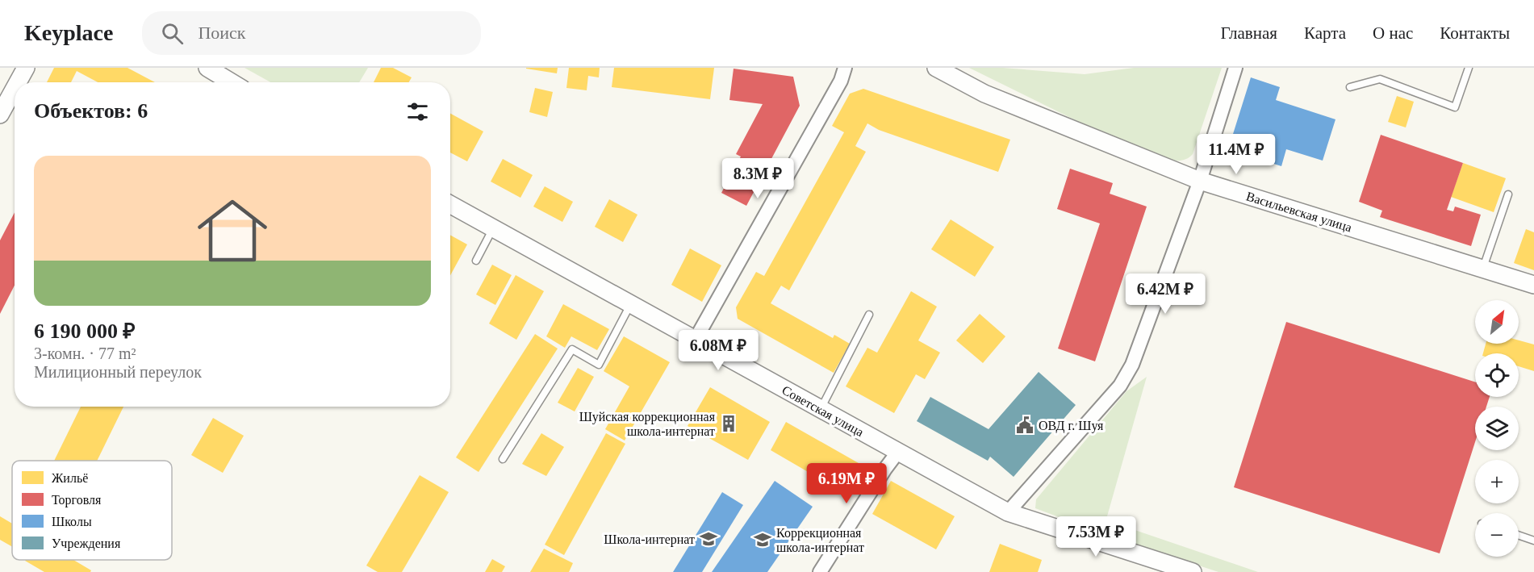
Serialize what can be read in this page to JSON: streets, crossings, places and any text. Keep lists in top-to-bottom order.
{
  "streets": {
    "street": ["Васильевская улица", "Советская улица"]
  },
  "places": {
    "building": ["Шуйская коррекционная школа-интернат"],
    "public building": ["ОВД г. Шуя"],
    "school or university": ["Школа-интернат", "Коррекционная школа-интернат"]
  },
  "legend": [
    "Жильё",
    "Торговля",
    "Школы",
    "Учреждения"
  ],
  "north": "top right",
  "page": {
    "header": "Keyplace",
    "search": "Поиск",
    "nav": [
      "Главная",
      "Карта",
      "О нас",
      "Контакты"
    ],
    "heading": "Объектов: 6",
    "price": [
      "11.4M ₽",
      "8.3M ₽",
      "6.42M ₽",
      "6.08M ₽",
      "6.19M ₽",
      "7.53M ₽"
    ],
    "list": [
      {
        "name": "6 190 000 ₽",
        "note": "3-комн. · 77 m² · Милиционный переулок"
      }
    ],
    "map_buttons": ["+", "−"]
  }
}
